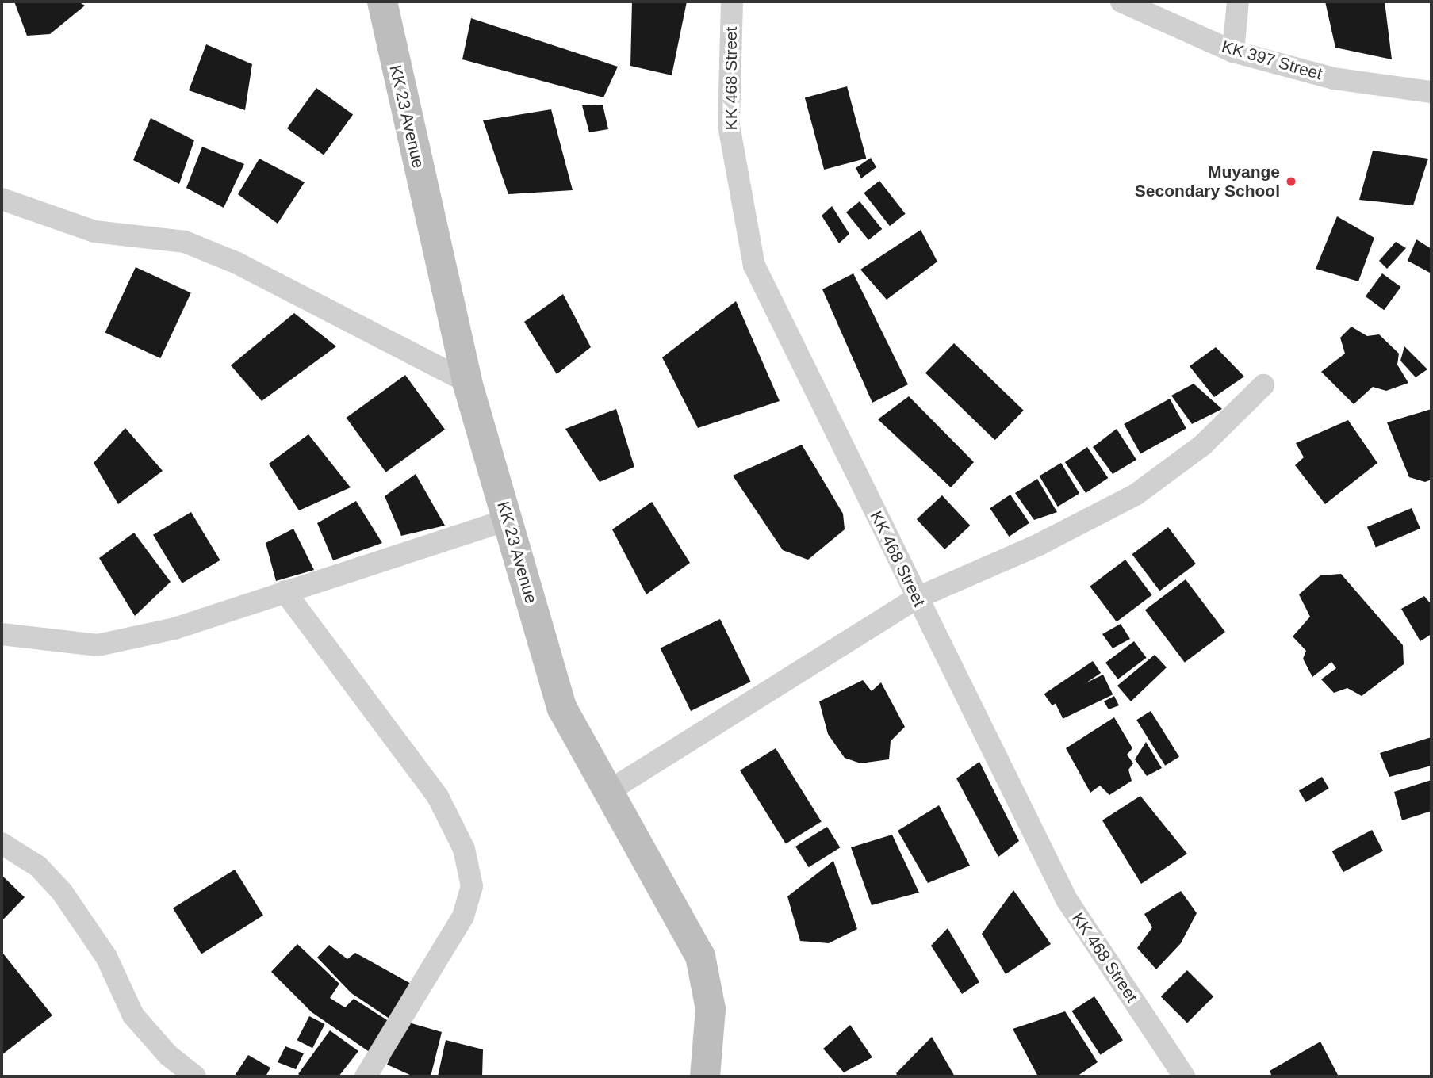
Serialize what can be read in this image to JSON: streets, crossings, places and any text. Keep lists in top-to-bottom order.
{
  "streets": {
    "main road": ["KK 23 Avenue"],
    "street": ["KK 397 Street", "KK 468 Street"]
  },
  "places": ["Muyange Secondary School"]
}
